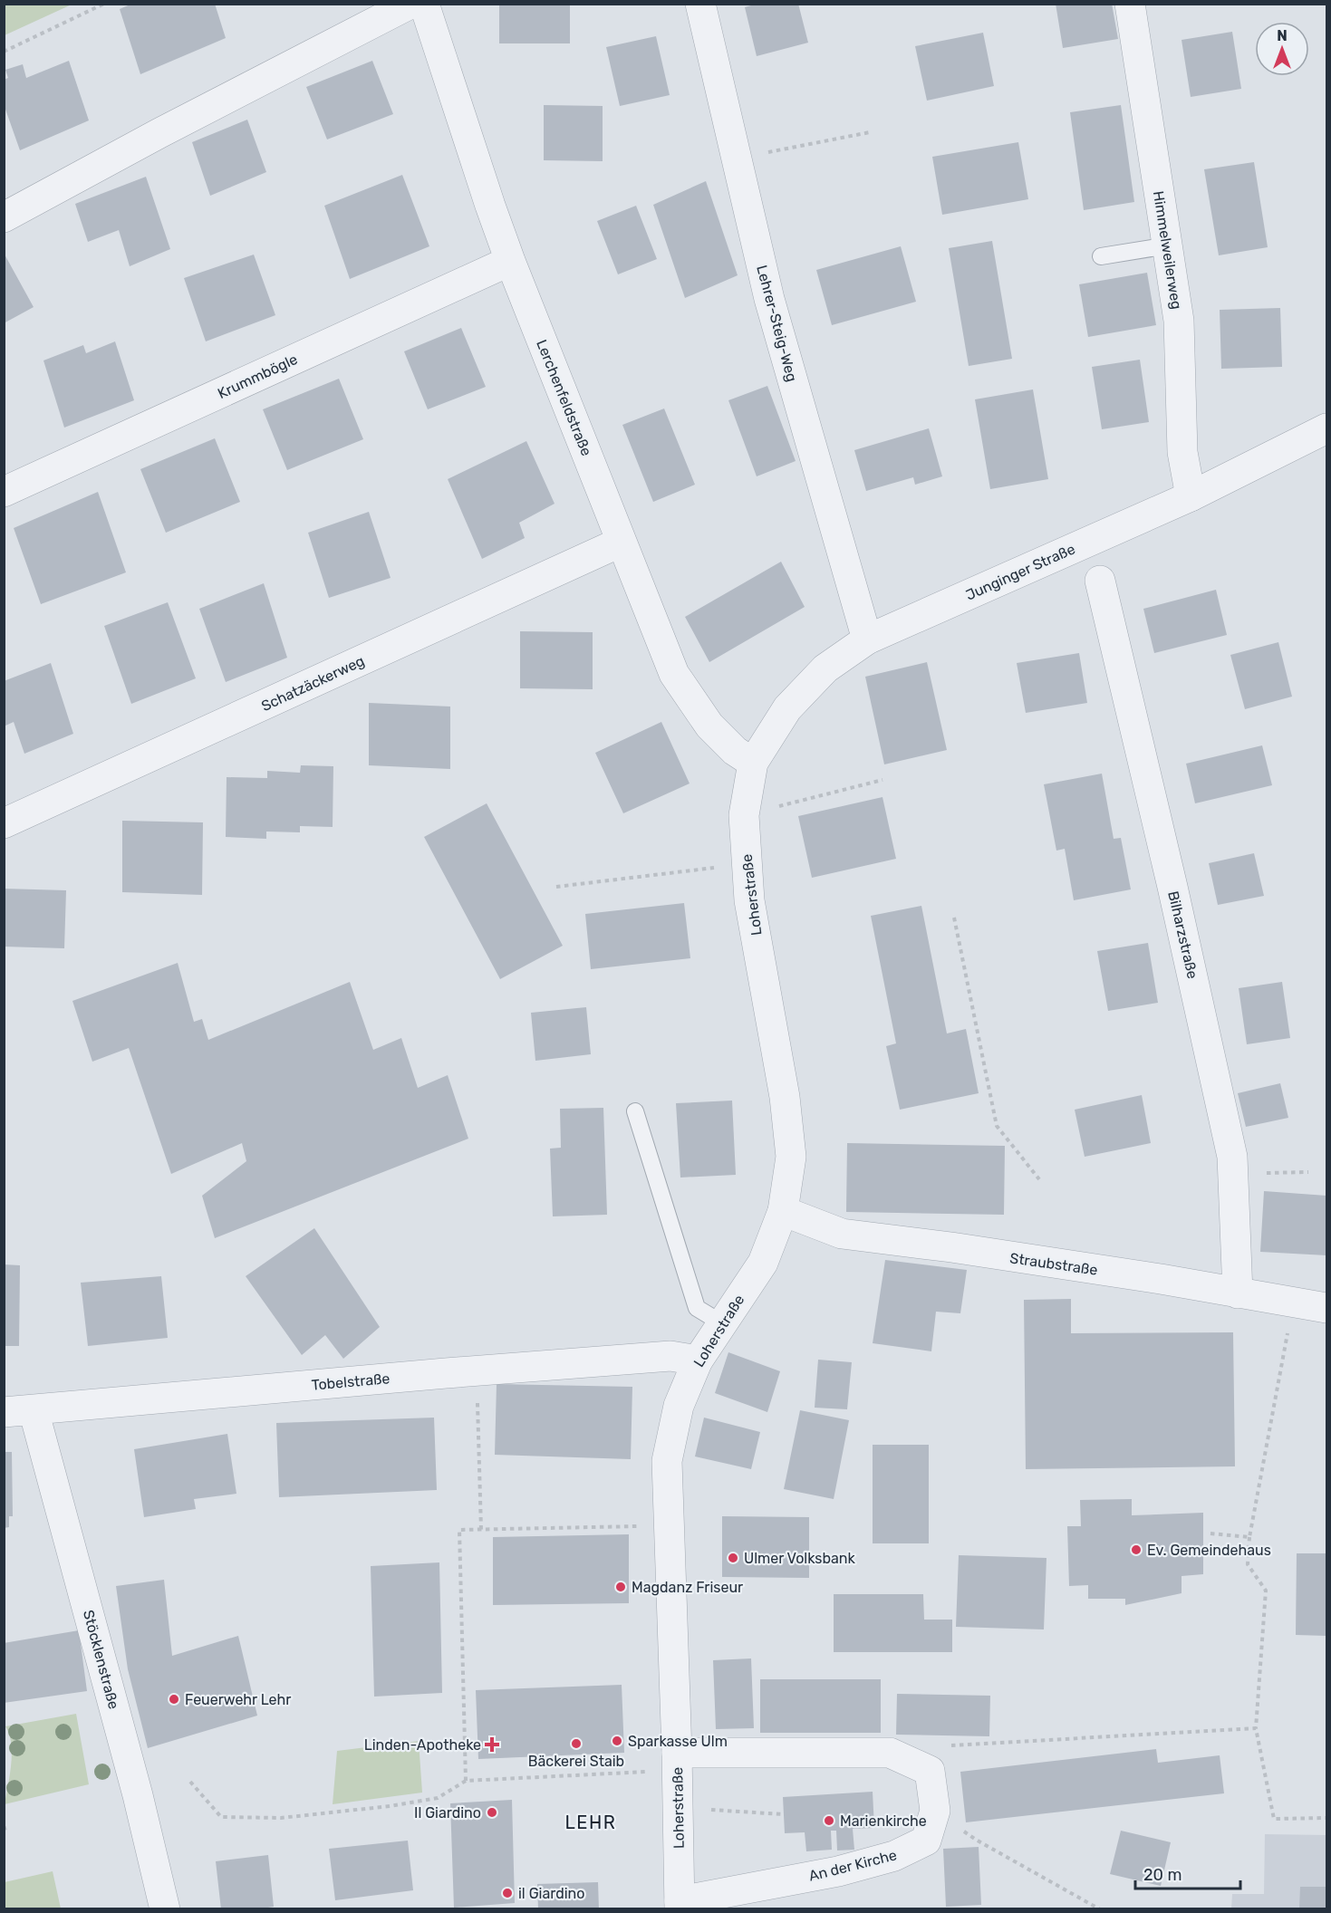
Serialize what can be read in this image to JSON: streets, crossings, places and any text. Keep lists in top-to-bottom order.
{
  "streets": {
    "street": [
      "Himmelweilerweg",
      "Lehrer-Steig-Weg",
      "Krummbögle",
      "Lerchenfeldstraße",
      "Junginger Straße",
      "Schatzäckerweg",
      "Loherstraße",
      "Bilharzstraße",
      "Straubstraße",
      "Tobelstraße",
      "Stöcklenstraße",
      "An der Kirche"
    ]
  },
  "crossings": [
    ["Himmelweilerweg", "Junginger Straße"],
    ["Lehrer-Steig-Weg", "Junginger Straße"],
    ["Krummbögle", "Lerchenfeldstraße"],
    ["Lerchenfeldstraße", "Junginger Straße"],
    ["Lerchenfeldstraße", "Schatzäckerweg"],
    ["Lerchenfeldstraße", "Loherstraße"],
    ["Junginger Straße", "Loherstraße"],
    ["Loherstraße", "Straubstraße"],
    ["Loherstraße", "Tobelstraße"],
    ["Loherstraße", "An der Kirche"],
    ["Bilharzstraße", "Straubstraße"],
    ["Tobelstraße", "Stöcklenstraße"]
  ],
  "districts": ["LEHR"],
  "places": {
    "other": [
      "Ev. Gemeindehaus",
      "Ulmer Volksbank",
      "Magdanz Friseur",
      "Feuerwehr Lehr",
      "Sparkasse Ulm",
      "Bäckerei Staib",
      "Il Giardino",
      "Marienkirche",
      "il Giardino"
    ],
    "health": ["Linden-Apotheke"]
  },
  "scale_bar": "20 m",
  "north": "top"
}
